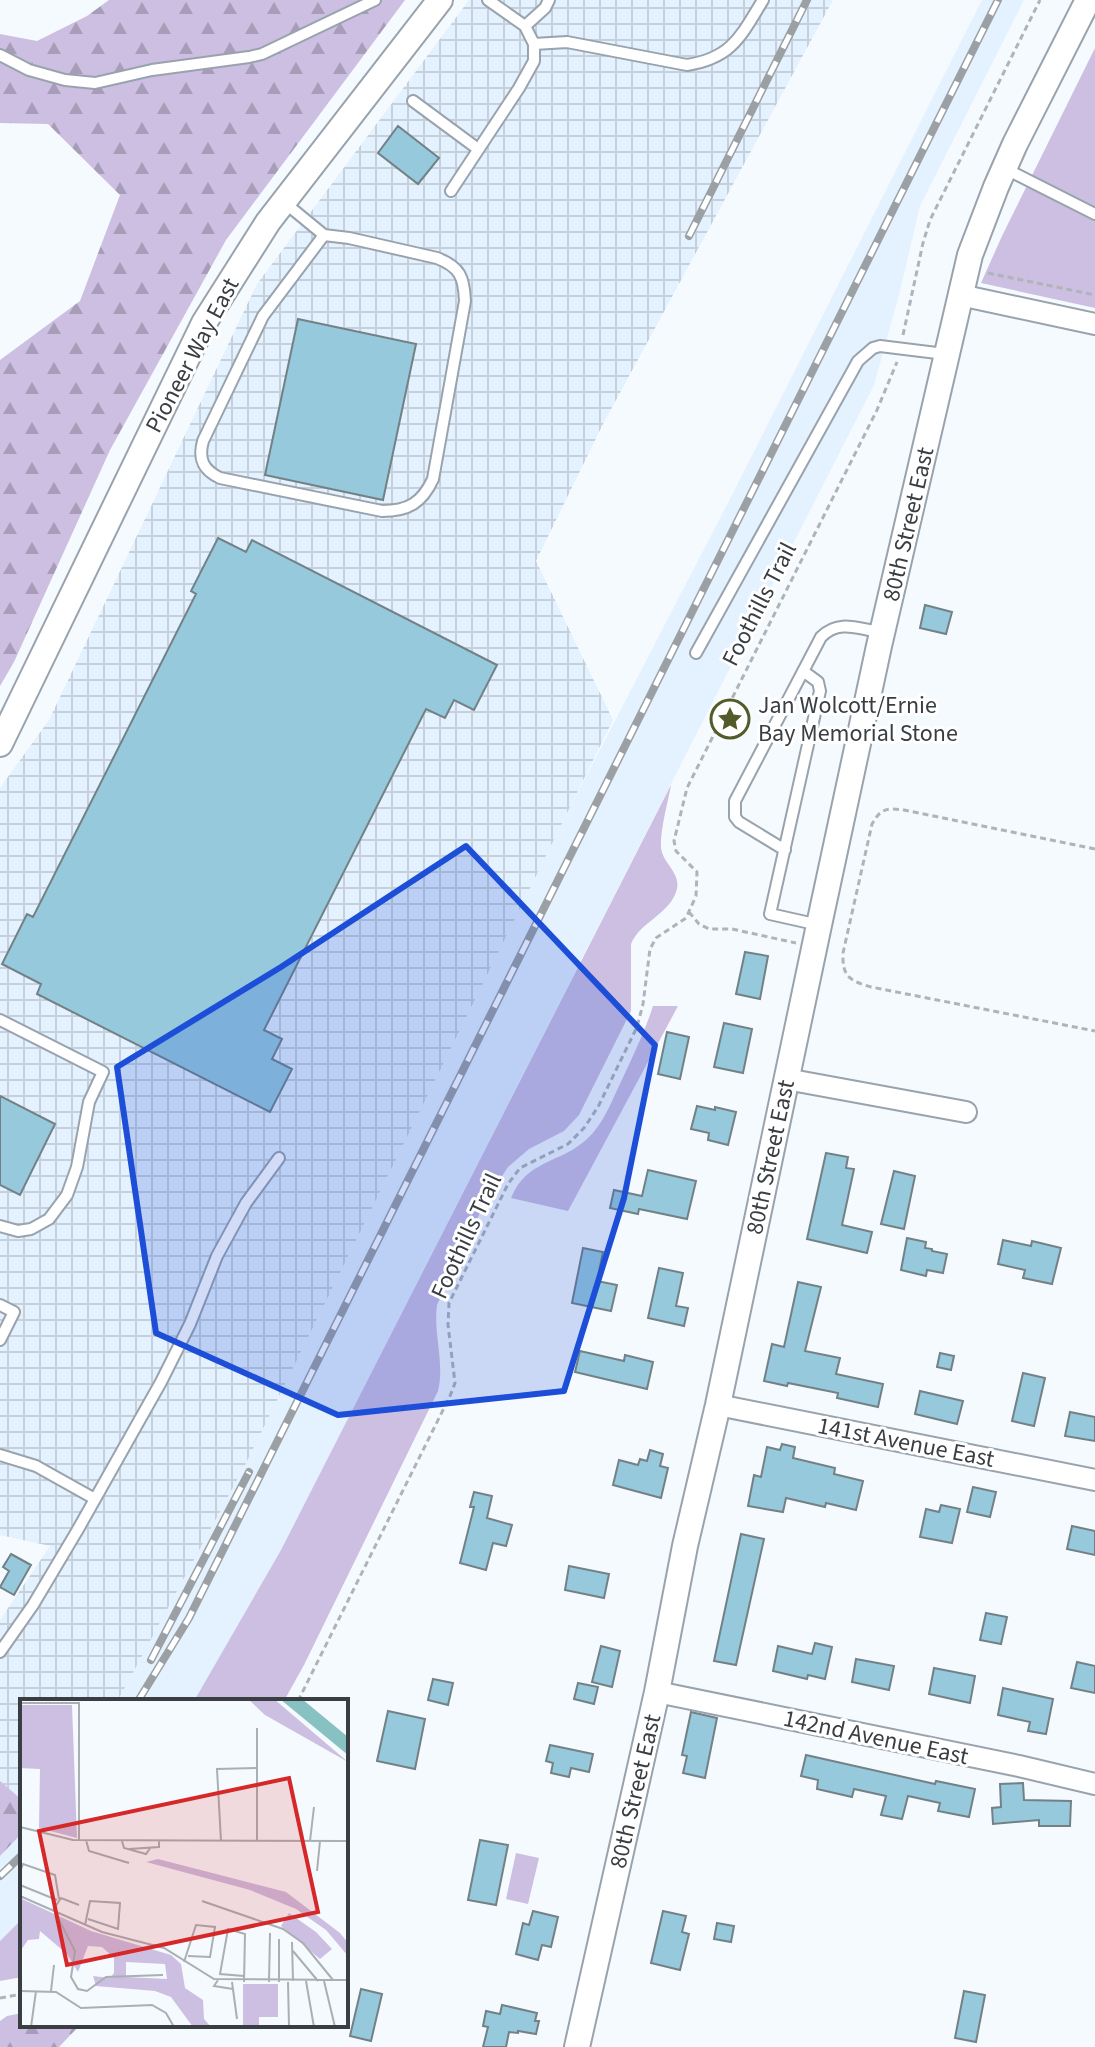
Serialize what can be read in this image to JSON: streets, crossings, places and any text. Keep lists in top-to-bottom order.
{
  "streets": {
    "street": [
      "Pioneer Way East",
      "80th Street East",
      "141st Avenue East",
      "142nd Avenue East"
    ],
    "path": ["Foothills Trail"]
  },
  "crossings": [
    ["80th Street East", "141st Avenue East"],
    ["80th Street East", "142nd Avenue East"]
  ],
  "places": {
    "place": ["Jan Wolcott/Ernie Bay Memorial Stone"]
  }
}
